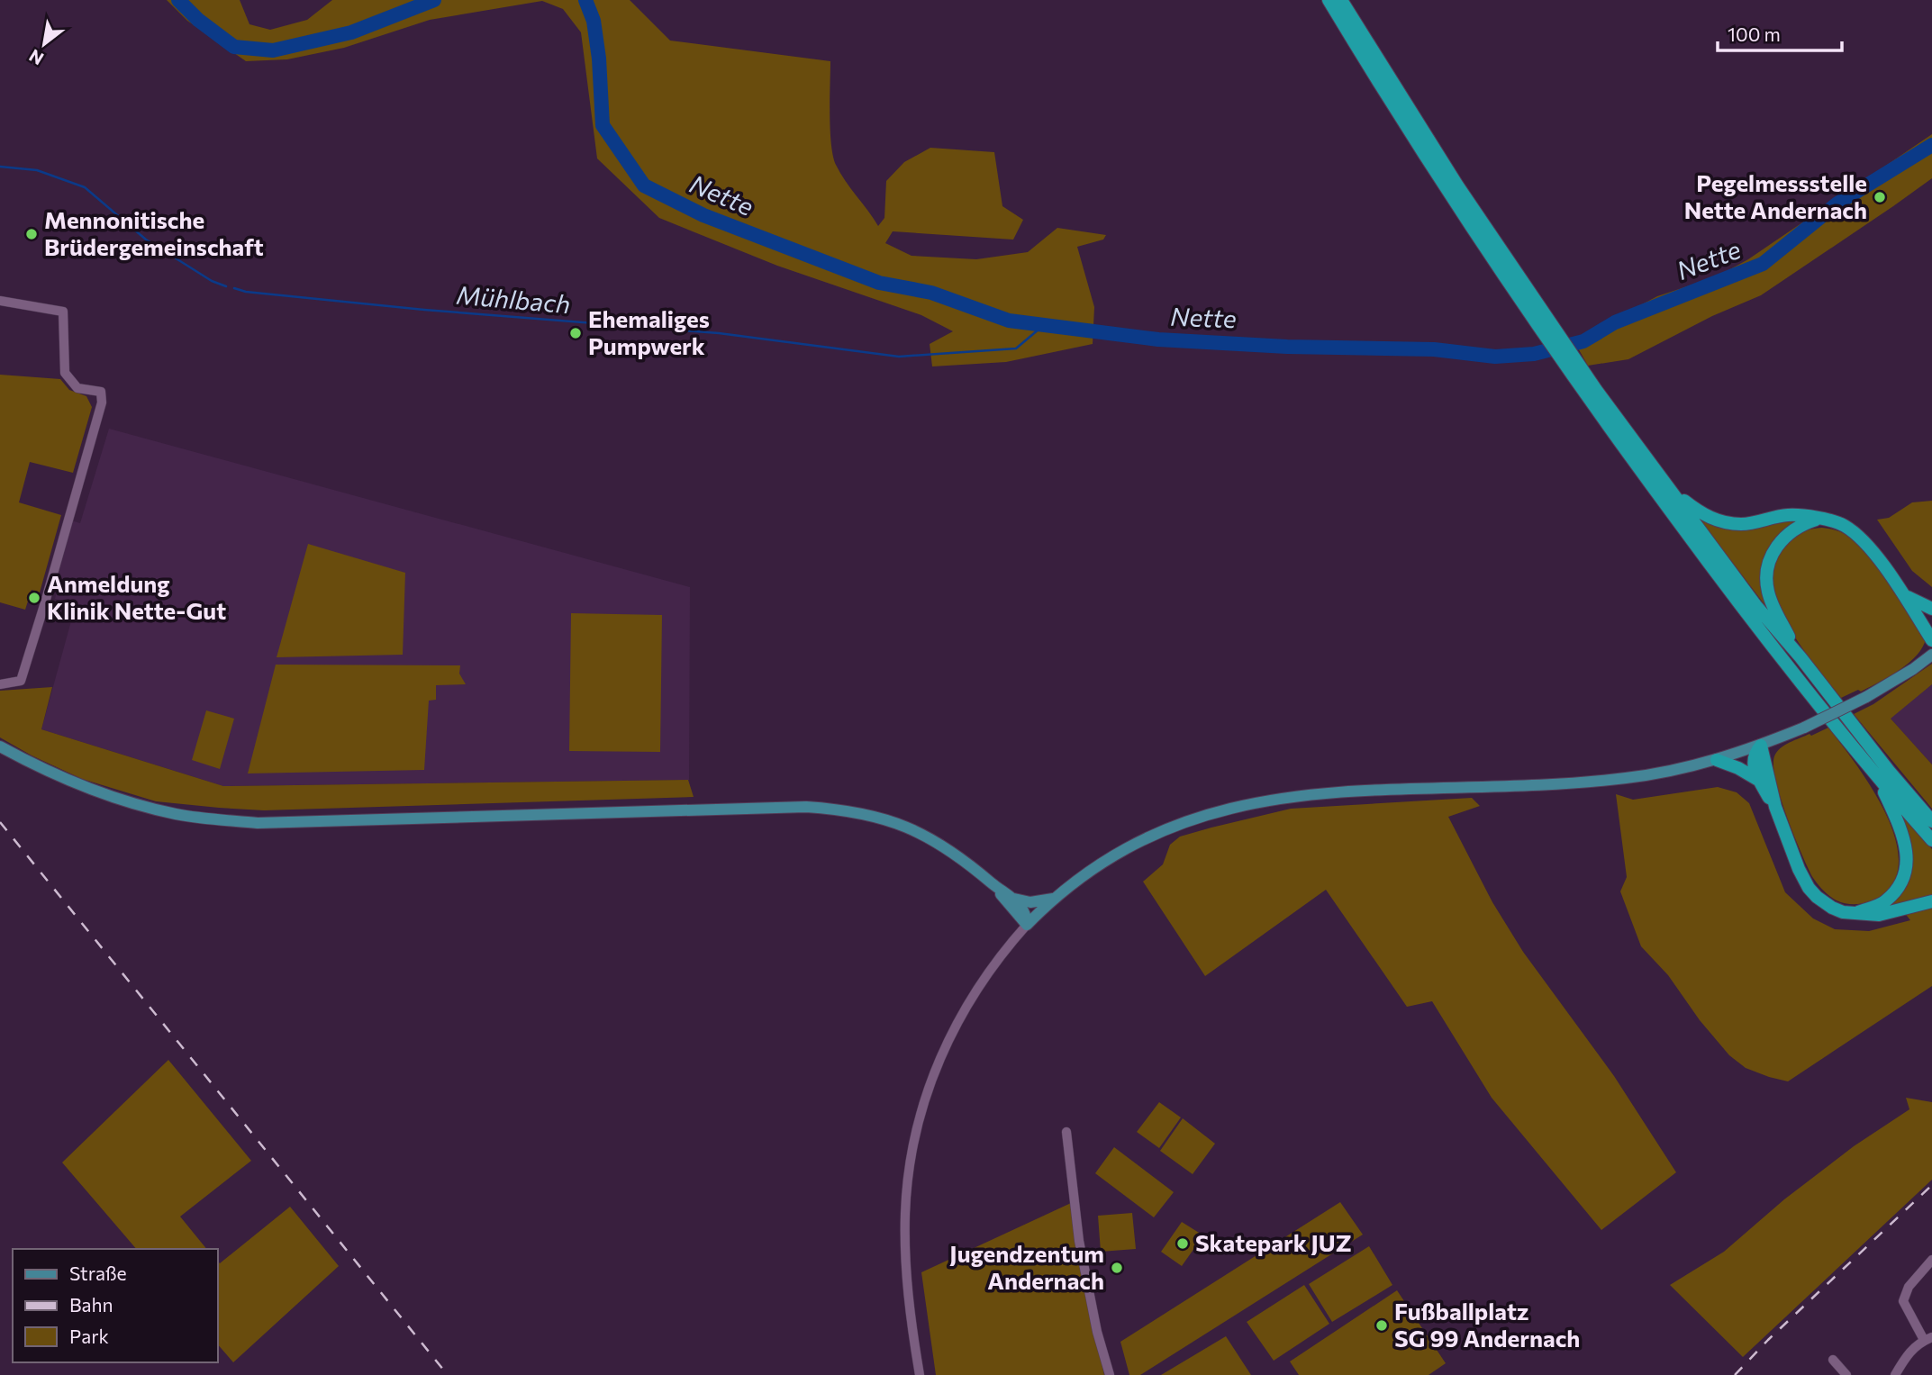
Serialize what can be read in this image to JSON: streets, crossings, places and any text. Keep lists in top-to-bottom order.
{
  "water": ["Nette", "Mühlbach"],
  "places": [
    "Pegelmessstelle Nette Andernach",
    "Mennonitische Brüdergemeinschaft",
    "Ehemaliges Pumpwerk",
    "Anmeldung Klinik Nette-Gut",
    "Skatepark JUZ",
    "Jugendzentum Andernach",
    "Fußballplatz SG 99 Andernach"
  ],
  "legend": ["Straße", "Bahn", "Park"],
  "scale_bar": "100 m",
  "north": "bottom left"
}
